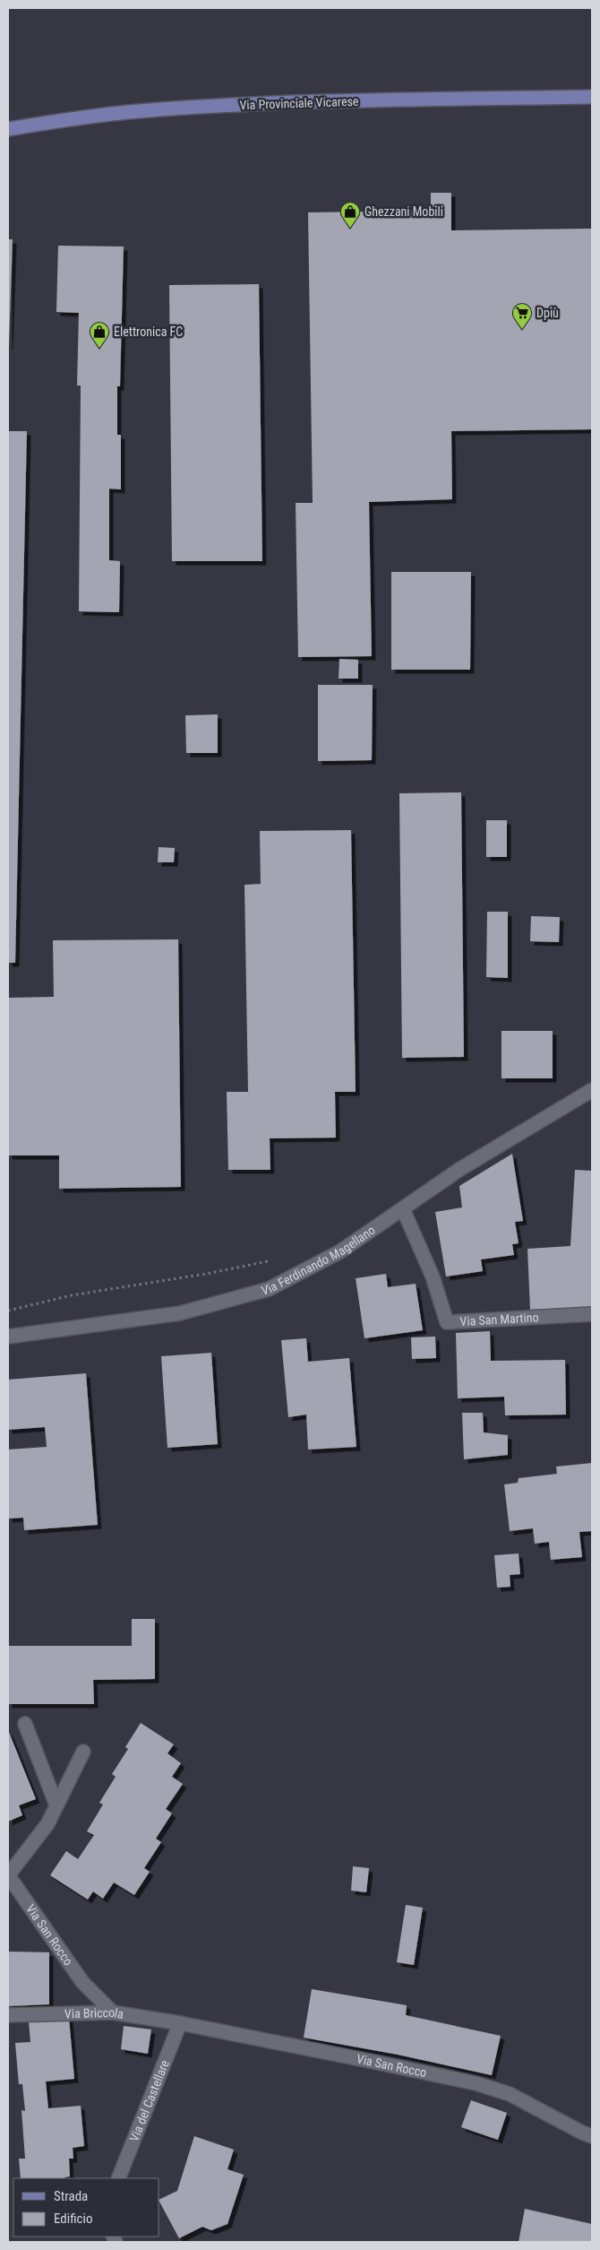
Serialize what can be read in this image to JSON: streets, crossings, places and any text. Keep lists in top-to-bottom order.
{
  "streets": {
    "main road": ["Via Provinciale Vicarese"],
    "street": [
      "Via Ferdinando Magellano",
      "Via San Martino",
      "Via San Rocco",
      "Via Briccola",
      "Via del Castellare"
    ]
  },
  "crossings": [
    ["Via Ferdinando Magellano", "Via San Martino"],
    ["Via San Rocco", "Via Briccola"],
    ["Via San Rocco", "Via del Castellare"],
    ["Via Briccola", "Via del Castellare"]
  ],
  "places": {
    "shop": ["Ghezzani Mobili", "Elettronica FC"],
    "supermarket": ["Dpiù"]
  },
  "legend": ["Strada", "Edificio"]
}
